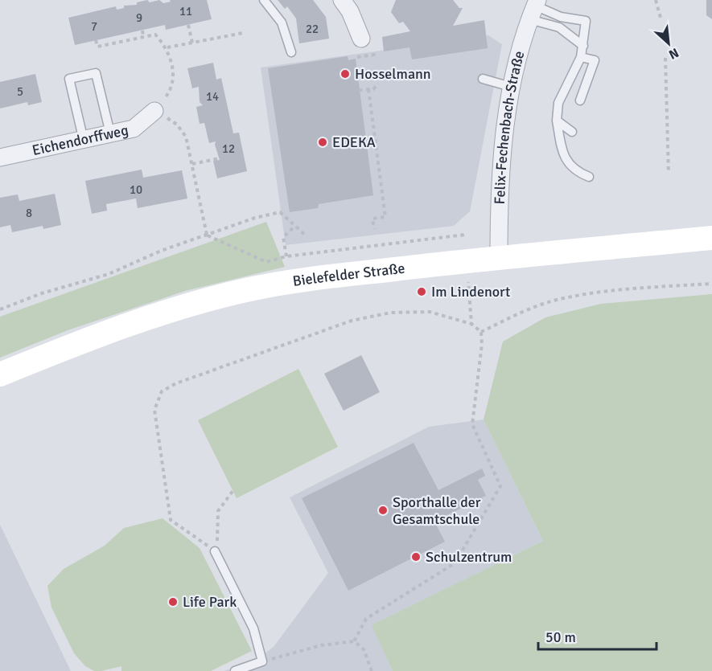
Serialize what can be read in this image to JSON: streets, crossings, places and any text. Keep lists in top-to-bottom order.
{
  "streets": {
    "main road": ["Bielefelder Straße"],
    "street": ["Felix-Fechenbach-Straße", "Eichendorffweg"]
  },
  "crossings": [
    ["Felix-Fechenbach-Straße", "Bielefelder Straße"]
  ],
  "places": [
    "Hosselmann",
    "EDEKA",
    "Im Lindenort",
    "Sporthalle der Gesamtschule",
    "Schulzentrum",
    "Life Park"
  ],
  "house_numbers": [
    "11",
    "9",
    "7",
    "22",
    "5",
    "14",
    "12",
    "10",
    "8"
  ],
  "scale_bar": "50 m",
  "north": "bottom right"
}
